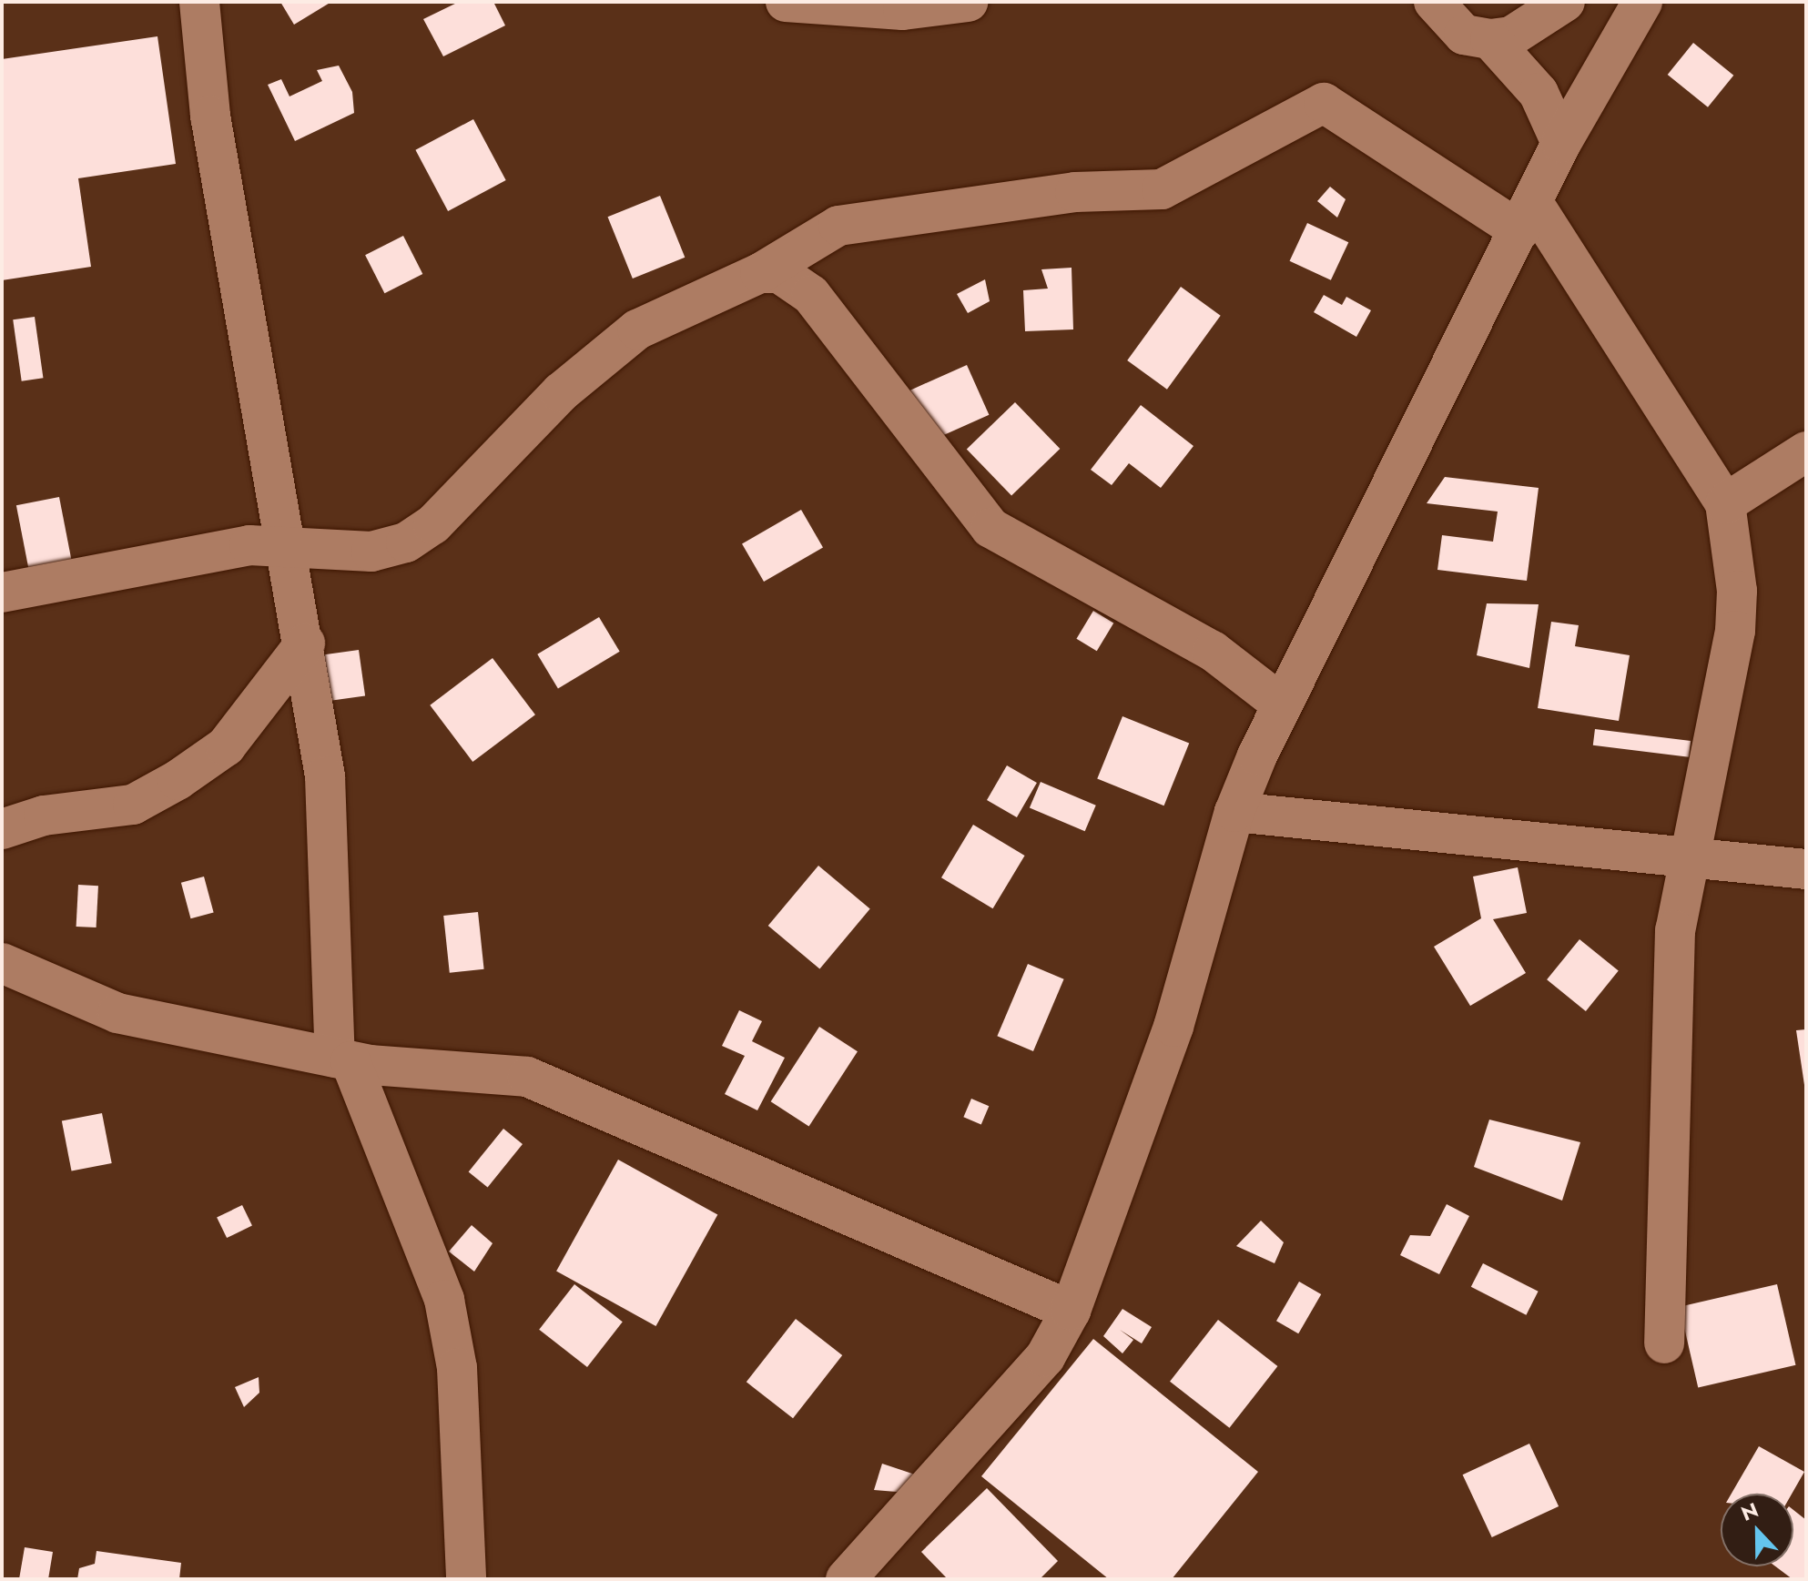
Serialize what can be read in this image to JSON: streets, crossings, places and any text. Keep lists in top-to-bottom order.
{
  "north": "top"
}
